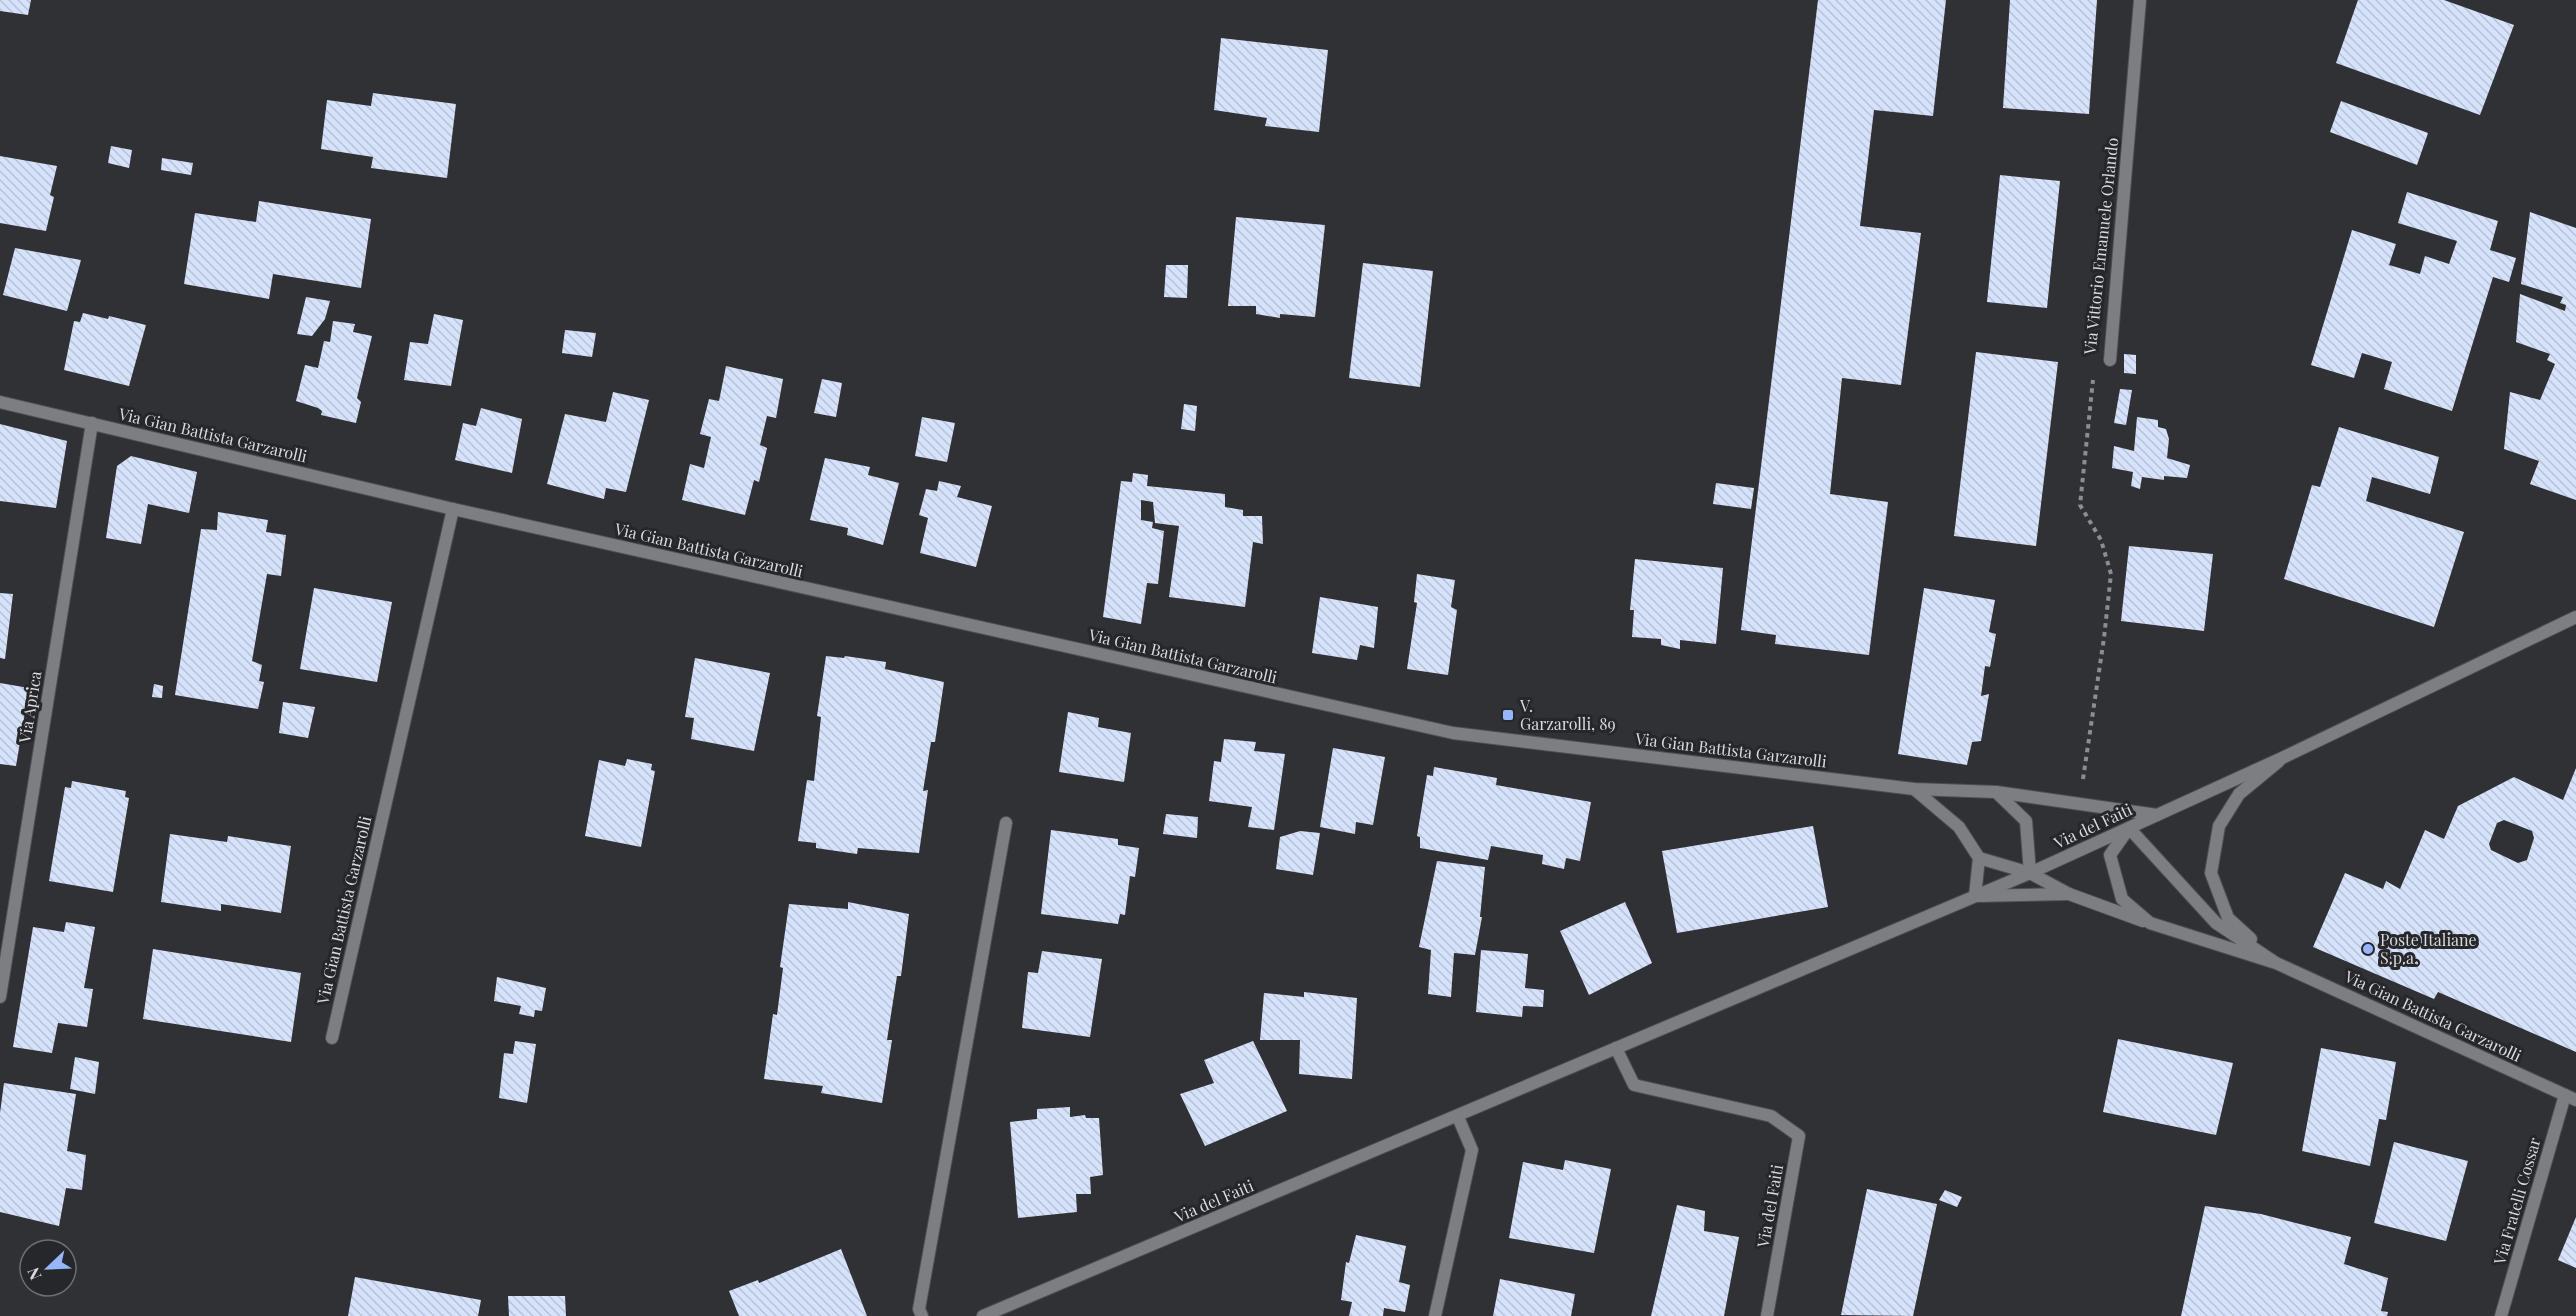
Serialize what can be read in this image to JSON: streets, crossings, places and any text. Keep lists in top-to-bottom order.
{
  "streets": {
    "street": [
      "Via Vittorio Emanuele Orlando",
      "Via Gian Battista Garzarolli",
      "Via Aprica",
      "Via del Faiti",
      "Via Fratelli Cossar"
    ]
  },
  "crossings": [
    ["Via Vittorio Emanuele Orlando", "Via Gian Battista Garzarolli"],
    ["Via Gian Battista Garzarolli", "Via Aprica"],
    ["Via Gian Battista Garzarolli", "Via del Faiti"],
    ["Via Gian Battista Garzarolli", "Via Fratelli Cossar"]
  ],
  "places": {
    "transit": ["V. Garzarolli, 89"],
    "other": ["Poste Italiane S.p.a."]
  },
  "north": "bottom left"
}
